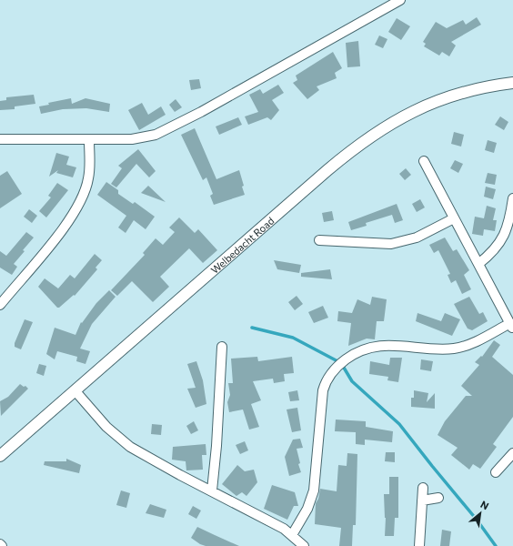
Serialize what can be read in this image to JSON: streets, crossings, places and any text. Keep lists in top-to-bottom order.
{
  "streets": {
    "street": ["Welbedacht Road"]
  },
  "north": "top right"
}
